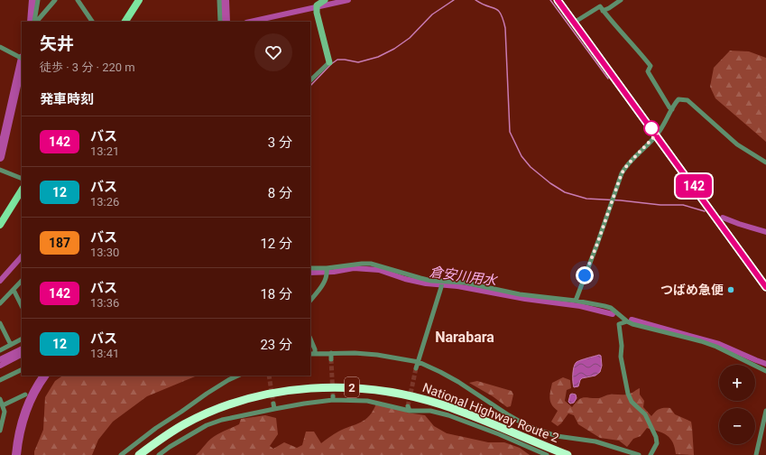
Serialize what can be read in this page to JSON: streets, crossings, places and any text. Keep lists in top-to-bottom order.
{
  "streets": {
    "highway": ["2", "National Highway Route 2"]
  },
  "districts": ["Narabara"],
  "water": ["倉安川用水"],
  "places": ["つばめ急便"],
  "lines": ["bus line 142"],
  "page": {
    "on_map": "142",
    "heading": [
      ["矢井", "徒歩 · 3 分 · 220 m"],
      "発車時刻"
    ],
    "list": [
      {
        "mark": "142",
        "name": "バス",
        "note": "13:21",
        "value": "3 分"
      },
      {
        "mark": "12",
        "name": "バス",
        "note": "13:26",
        "value": "8 分"
      },
      {
        "mark": "187",
        "name": "バス",
        "note": "13:30",
        "value": "12 分"
      },
      {
        "mark": "142",
        "name": "バス",
        "note": "13:36",
        "value": "18 分"
      },
      {
        "mark": "12",
        "name": "バス",
        "note": "13:41",
        "value": "23 分"
      }
    ],
    "map_buttons": ["+", "−"]
  }
}
